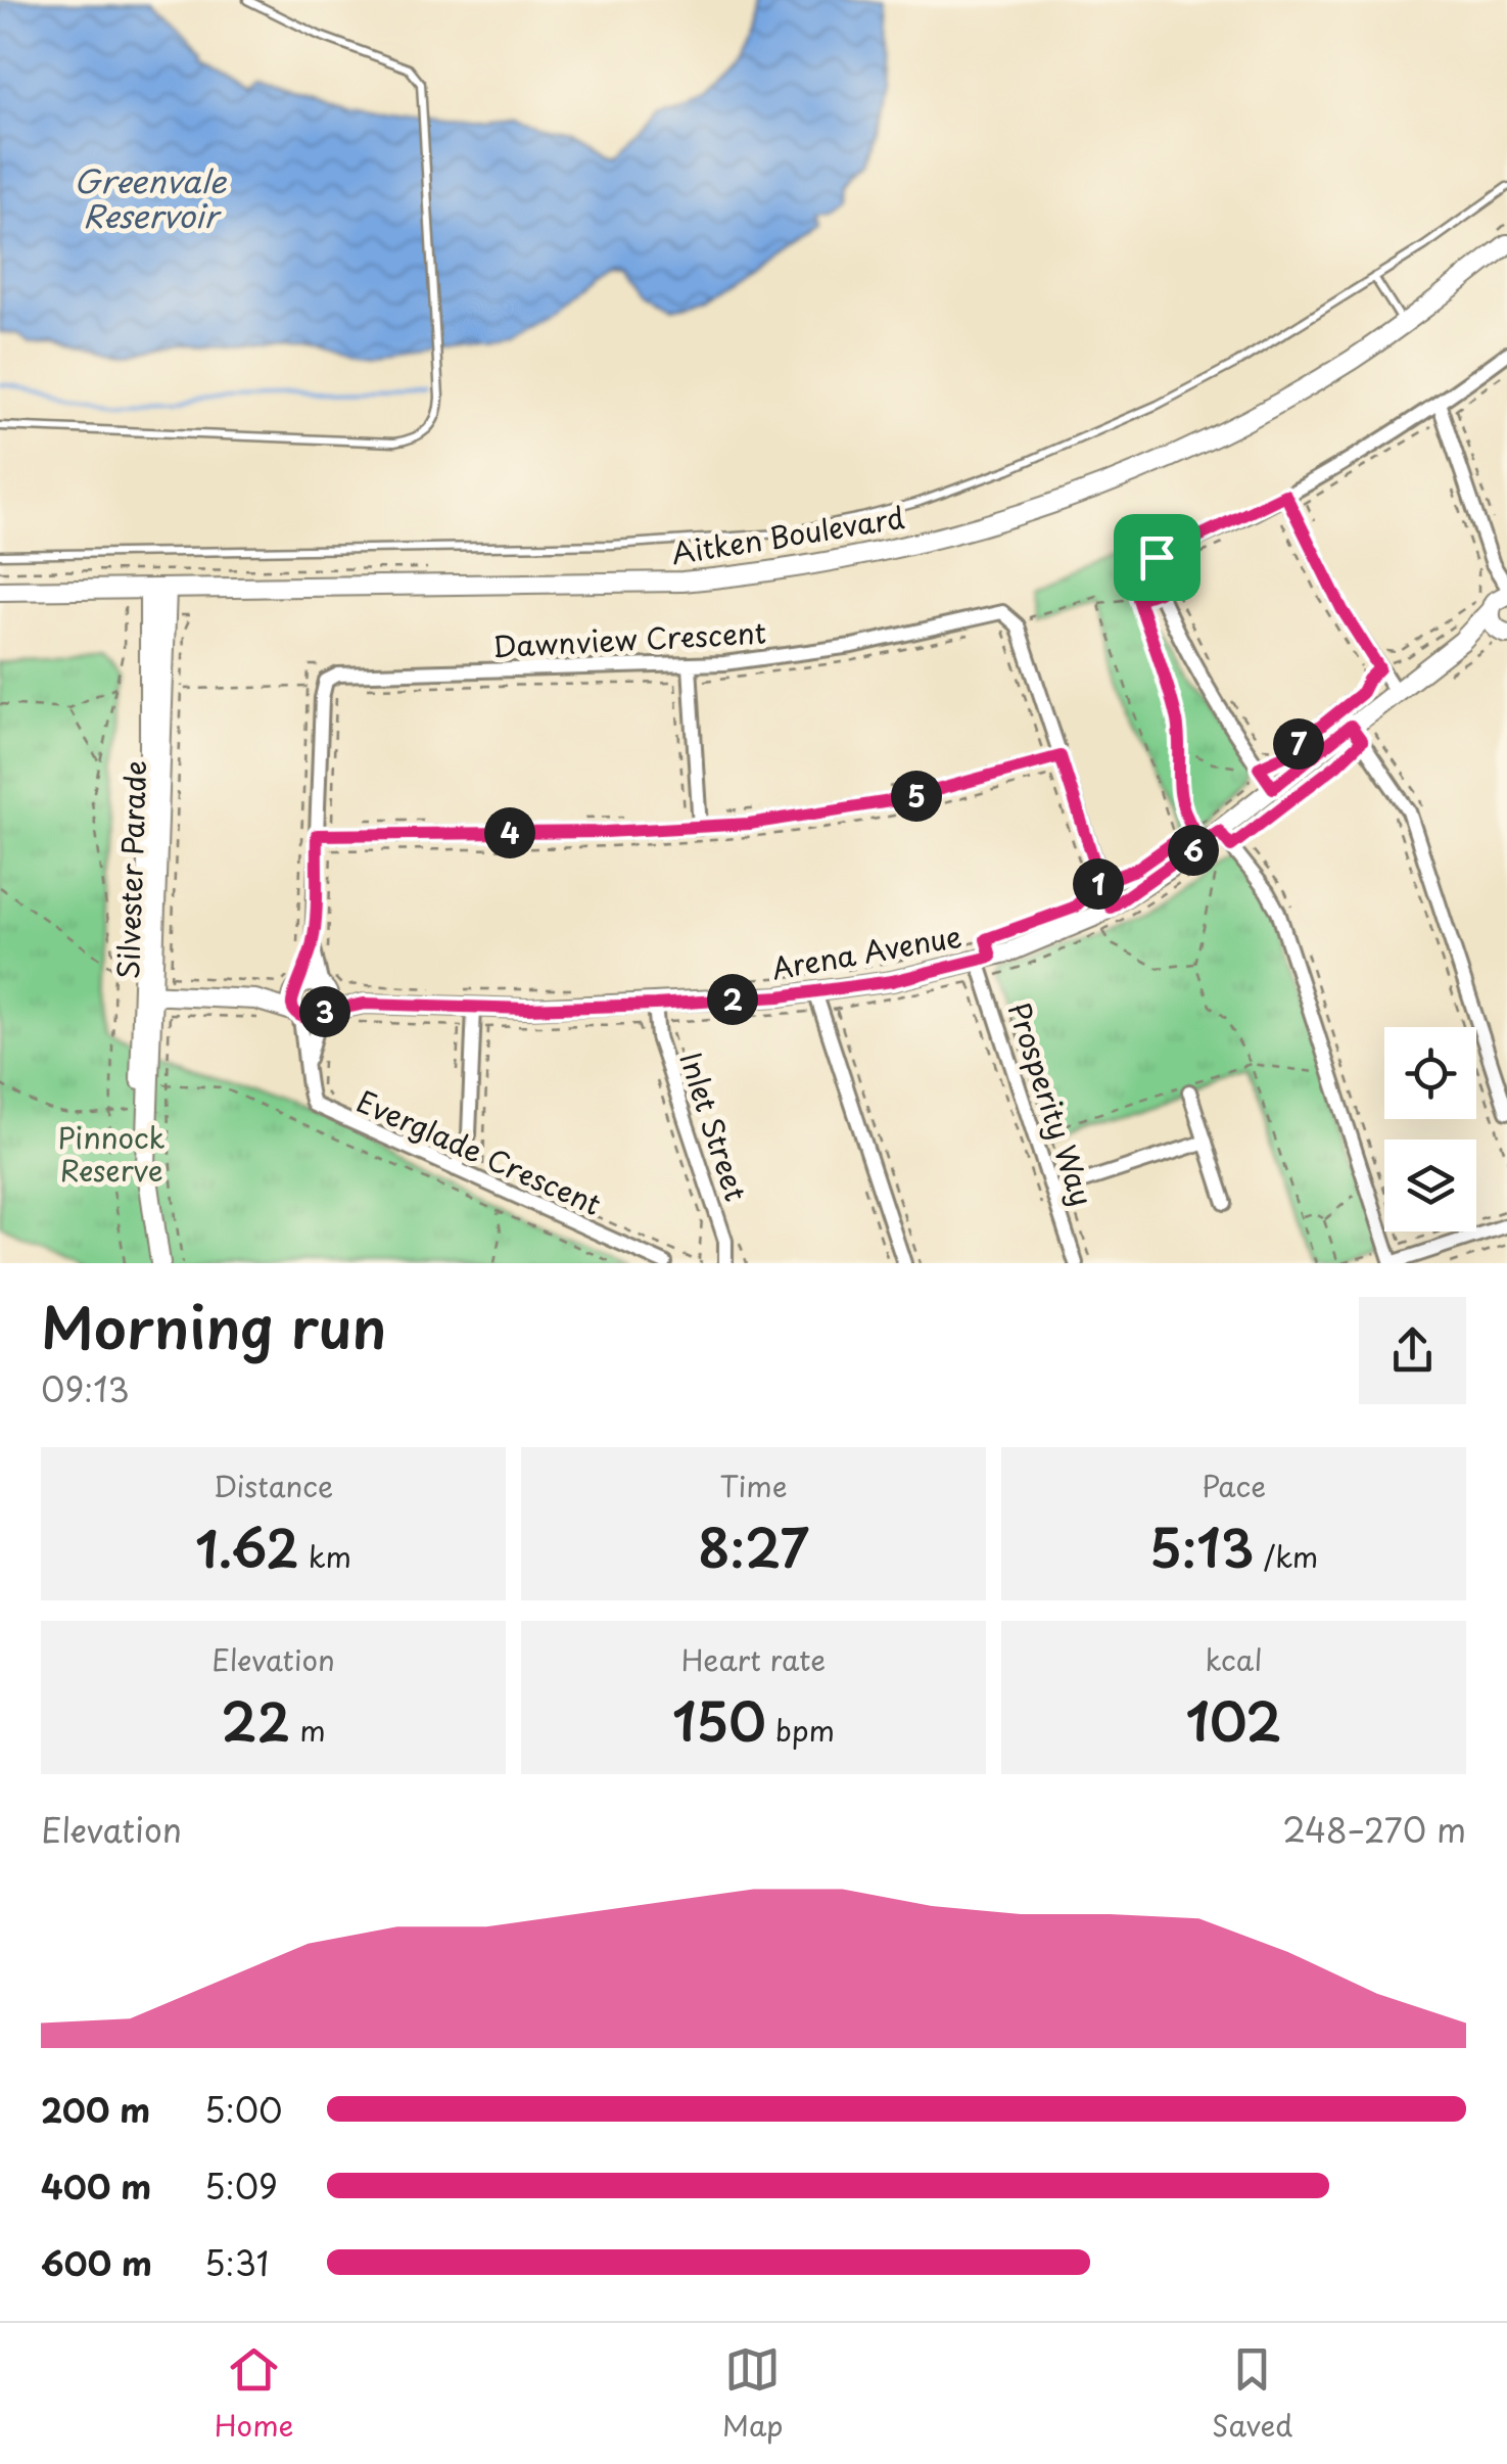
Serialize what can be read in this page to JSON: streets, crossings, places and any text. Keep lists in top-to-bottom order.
{
  "streets": {
    "street": [
      "Aitken Boulevard",
      "Dawnview Crescent",
      "Silvester Parade",
      "Arena Avenue",
      "Prosperity Way",
      "Inlet Street",
      "Everglade Crescent"
    ]
  },
  "crossings": [
    ["Aitken Boulevard", "Silvester Parade"],
    ["Dawnview Crescent", "Arena Avenue"],
    ["Dawnview Crescent", "Everglade Crescent"],
    ["Arena Avenue", "Prosperity Way"],
    ["Arena Avenue", "Inlet Street"],
    ["Arena Avenue", "Everglade Crescent"]
  ],
  "water": ["Greenvale Reservoir"],
  "parks": ["Pinnock Reserve"],
  "page": {
    "pins": [
      "7",
      "5",
      "4",
      "6",
      "1",
      "2",
      "3"
    ],
    "heading": ["Morning run", "09:13"],
    "stats": [
      ["Distance", "1.62 km"],
      ["Time", "8:27"],
      ["Pace", "5:13 /km"],
      ["Elevation", "22 m"],
      ["Heart rate", "150 bpm"],
      ["kcal", "102"]
    ],
    "chart": ["Elevation", "248–270 m"],
    "list": [
      {
        "name": "200 m",
        "note": "5:00"
      },
      {
        "name": "400 m",
        "note": "5:09"
      },
      {
        "name": "600 m",
        "note": "5:31"
      }
    ],
    "tabs": ["Home", "Map", "Saved"]
  }
}
